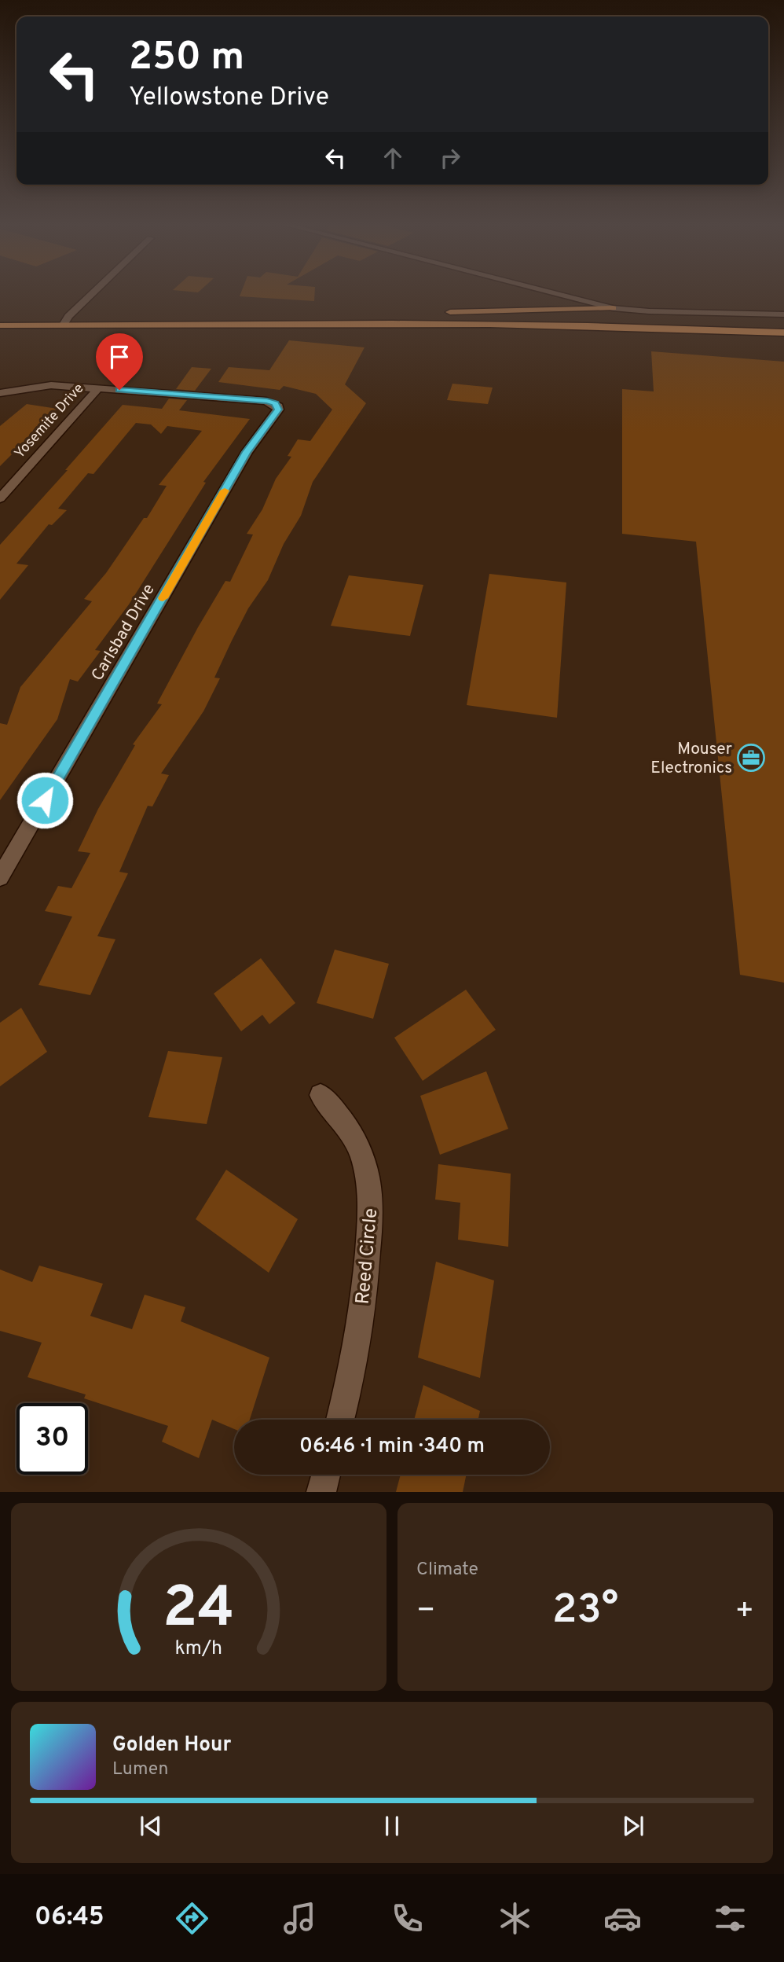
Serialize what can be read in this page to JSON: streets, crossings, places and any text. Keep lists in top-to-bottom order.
{
  "streets": {
    "street": ["Yosemite Drive", "Carlsbad Drive", "Reed Circle"]
  },
  "crossings": [
    ["Yosemite Drive", "Carlsbad Drive"]
  ],
  "places": {
    "office": ["Mouser Electronics"]
  },
  "page": {
    "turn": ["250 m", "Yellowstone Drive"],
    "limit": "30",
    "trip": "06:46 · 1 min · 340 m",
    "tile": "Climate",
    "heat": ["−", "23°", "+"],
    "song": ["Golden Hour", "Lumen"],
    "tabs": "06:45",
    "gauge": ["24", "km/h"]
  }
}
